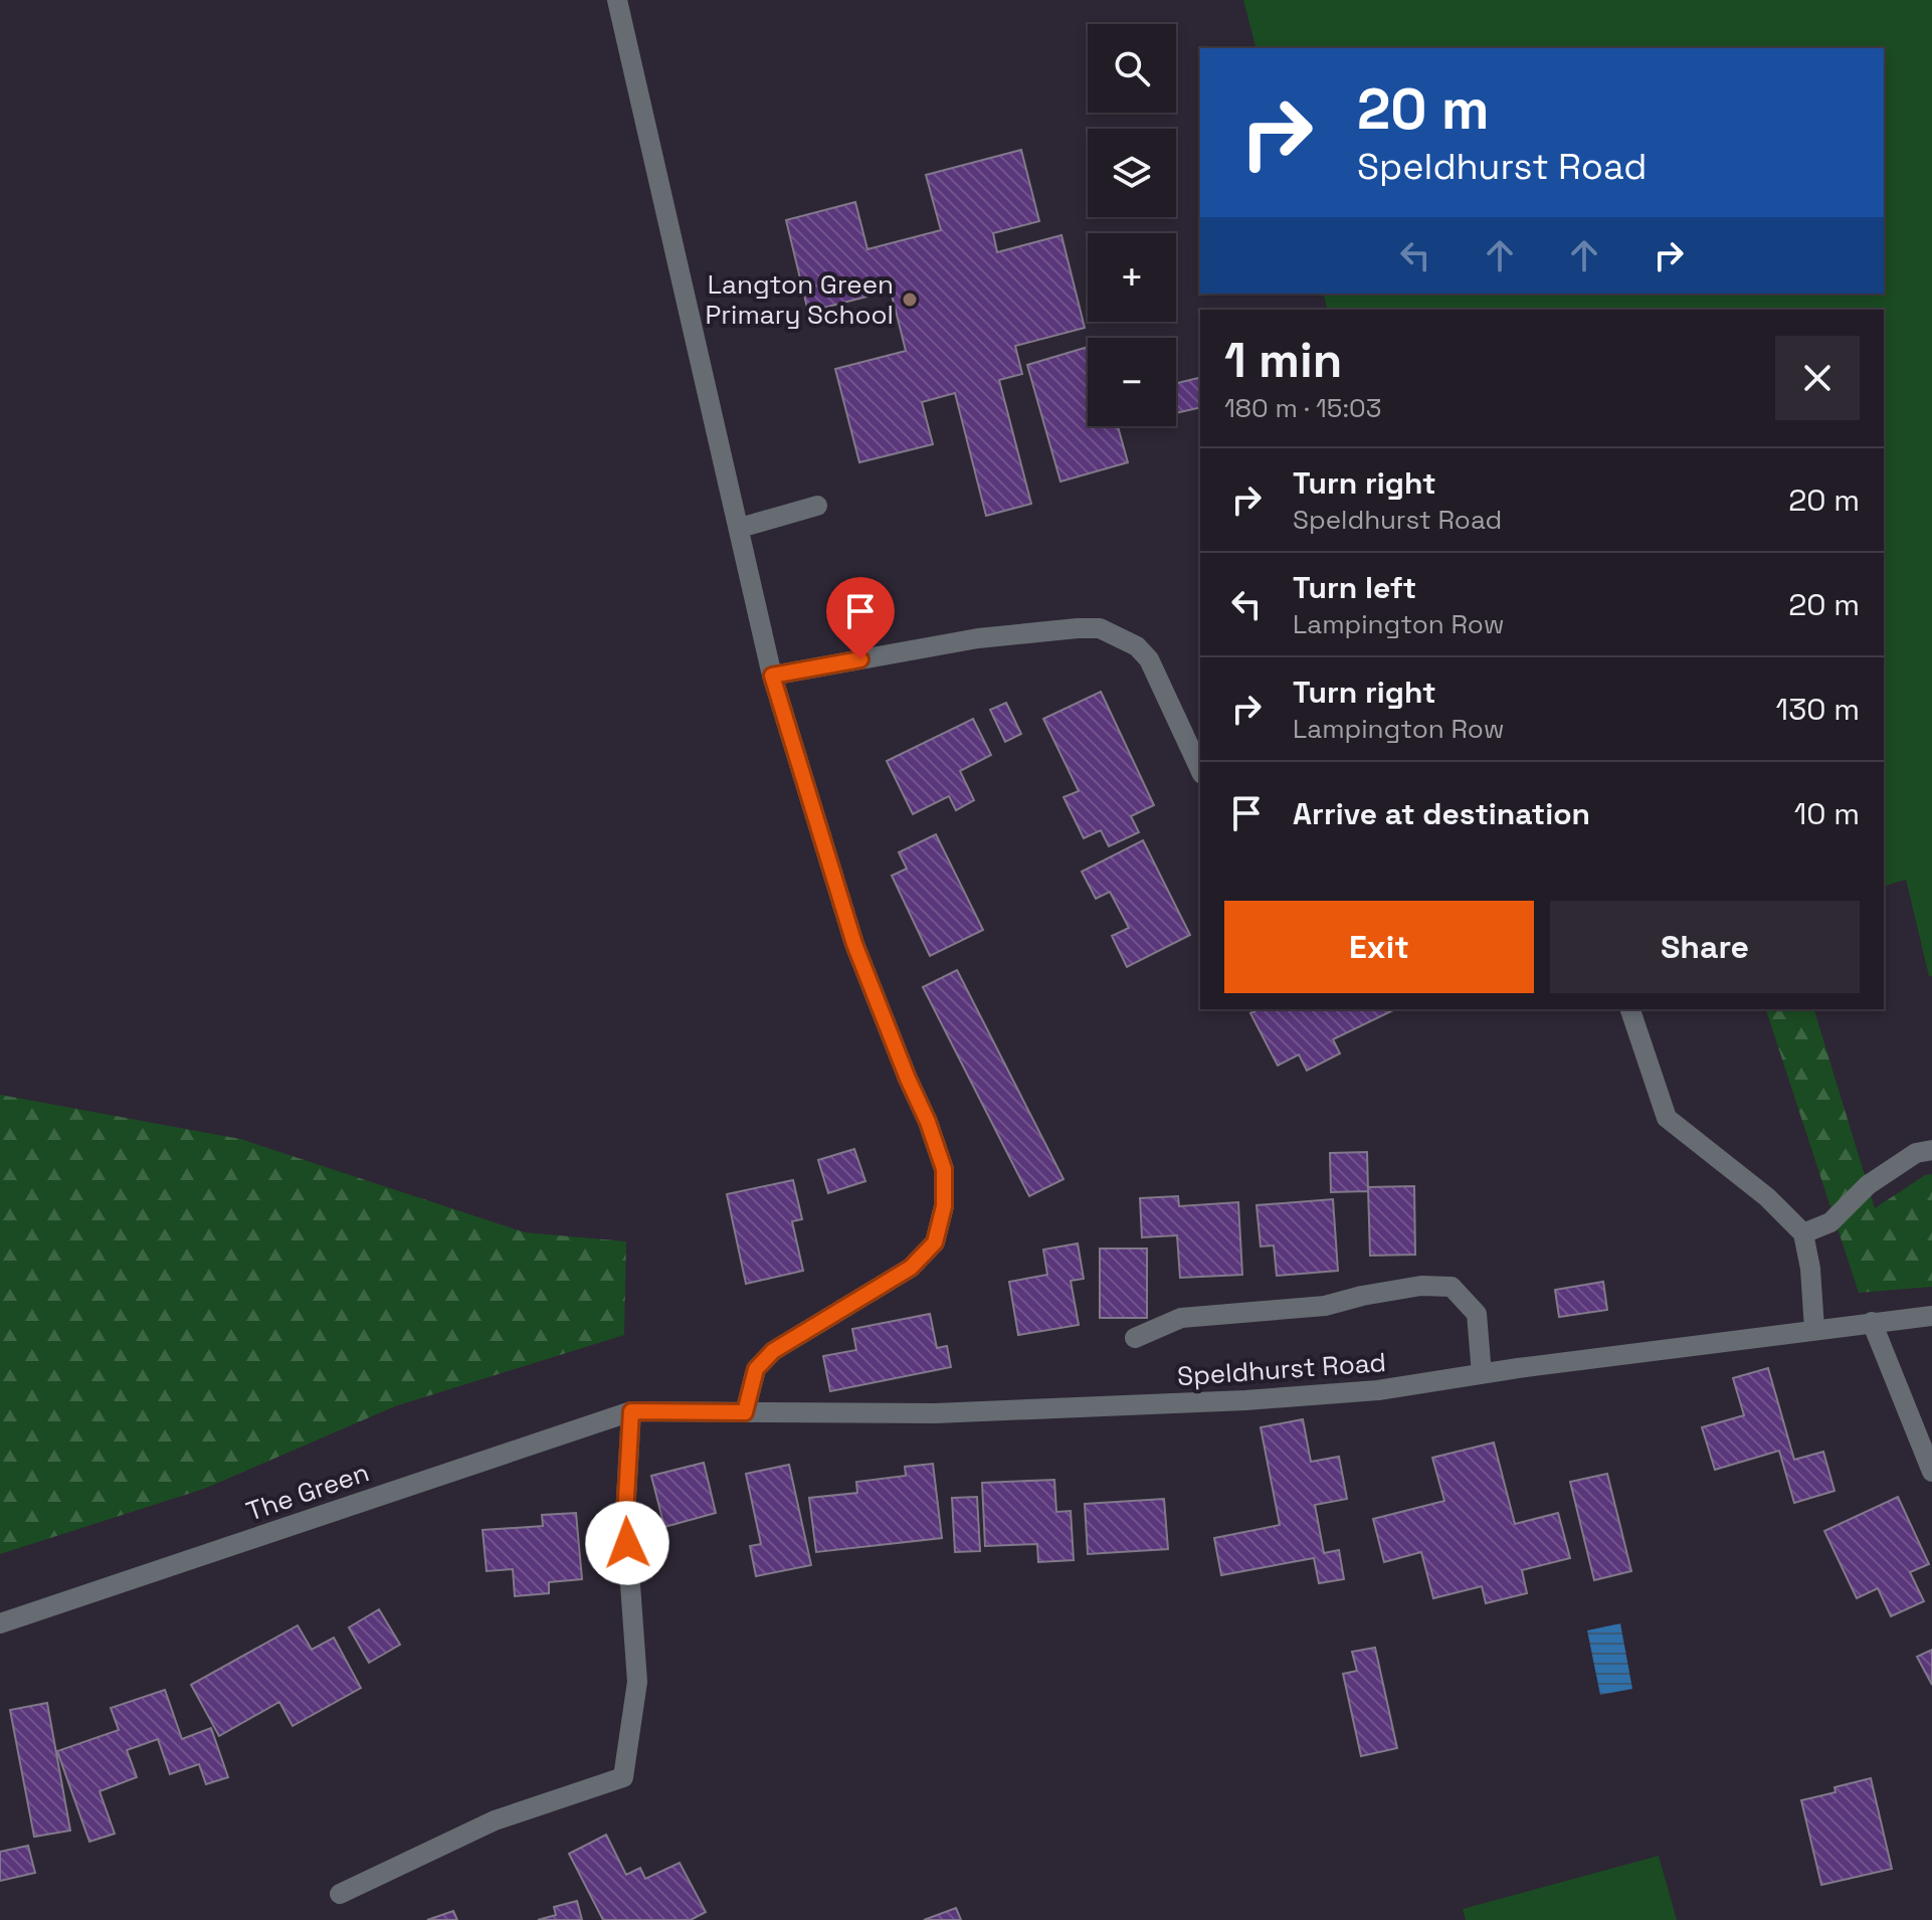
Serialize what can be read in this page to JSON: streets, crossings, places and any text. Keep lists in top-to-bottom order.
{
  "streets": {
    "street": ["Speldhurst Road", "The Green"]
  },
  "crossings": [
    ["Speldhurst Road", "The Green"]
  ],
  "places": ["Langton Green Primary School"],
  "page": {
    "map_buttons": ["+", "−"],
    "turn": ["20 m", "Speldhurst Road"],
    "heading": ["1 min", "180 m · 15:03"],
    "list": [
      {
        "name": "Turn right",
        "note": "Speldhurst Road",
        "value": "20 m"
      },
      {
        "name": "Turn left",
        "note": "Lampington Row",
        "value": "20 m"
      },
      {
        "name": "Turn right",
        "note": "Lampington Row",
        "value": "130 m"
      },
      {
        "name": "Arrive at destination",
        "value": "10 m"
      }
    ],
    "buttons": ["Exit", "Share"]
  }
}
